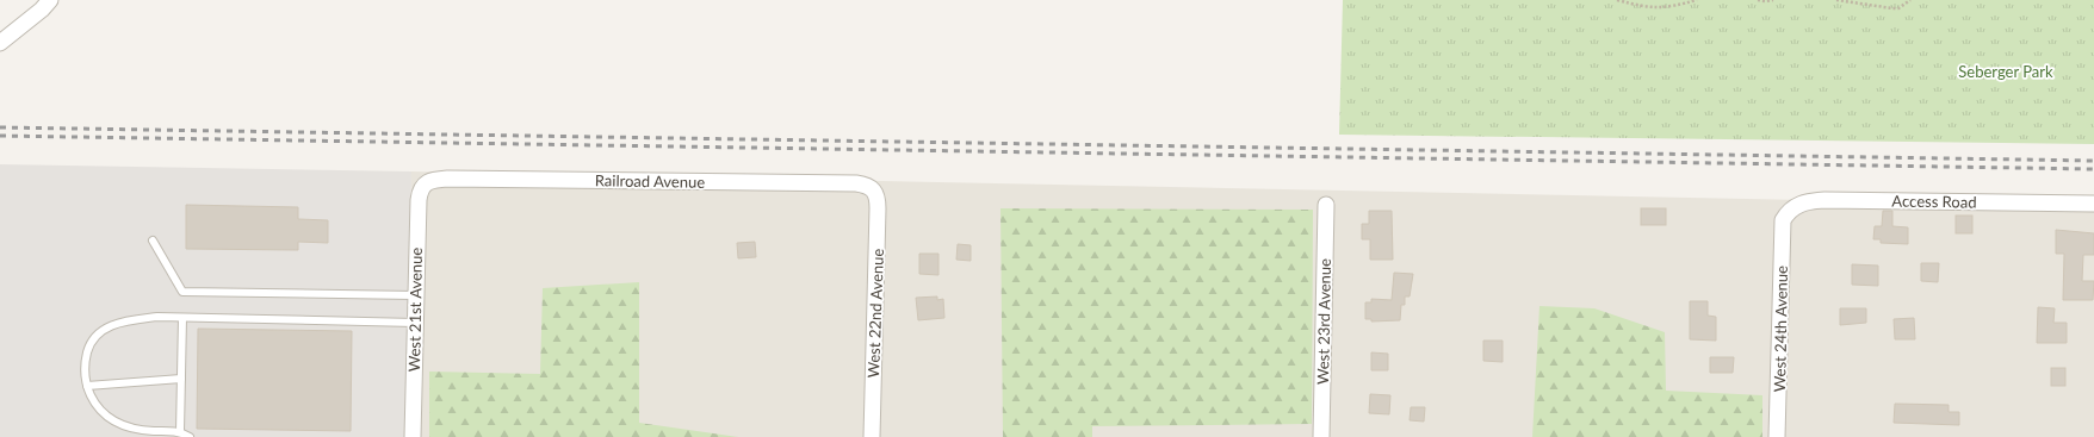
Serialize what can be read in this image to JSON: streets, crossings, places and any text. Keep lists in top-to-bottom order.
{
  "streets": {
    "street": [
      "Railroad Avenue",
      "Access Road",
      "West 21st Avenue",
      "West 22nd Avenue",
      "West 23rd Avenue",
      "West 24th Avenue"
    ]
  },
  "crossings": [
    ["Railroad Avenue", "West 21st Avenue"],
    ["Railroad Avenue", "West 22nd Avenue"],
    ["Access Road", "West 24th Avenue"]
  ],
  "parks": ["Seberger Park"]
}
